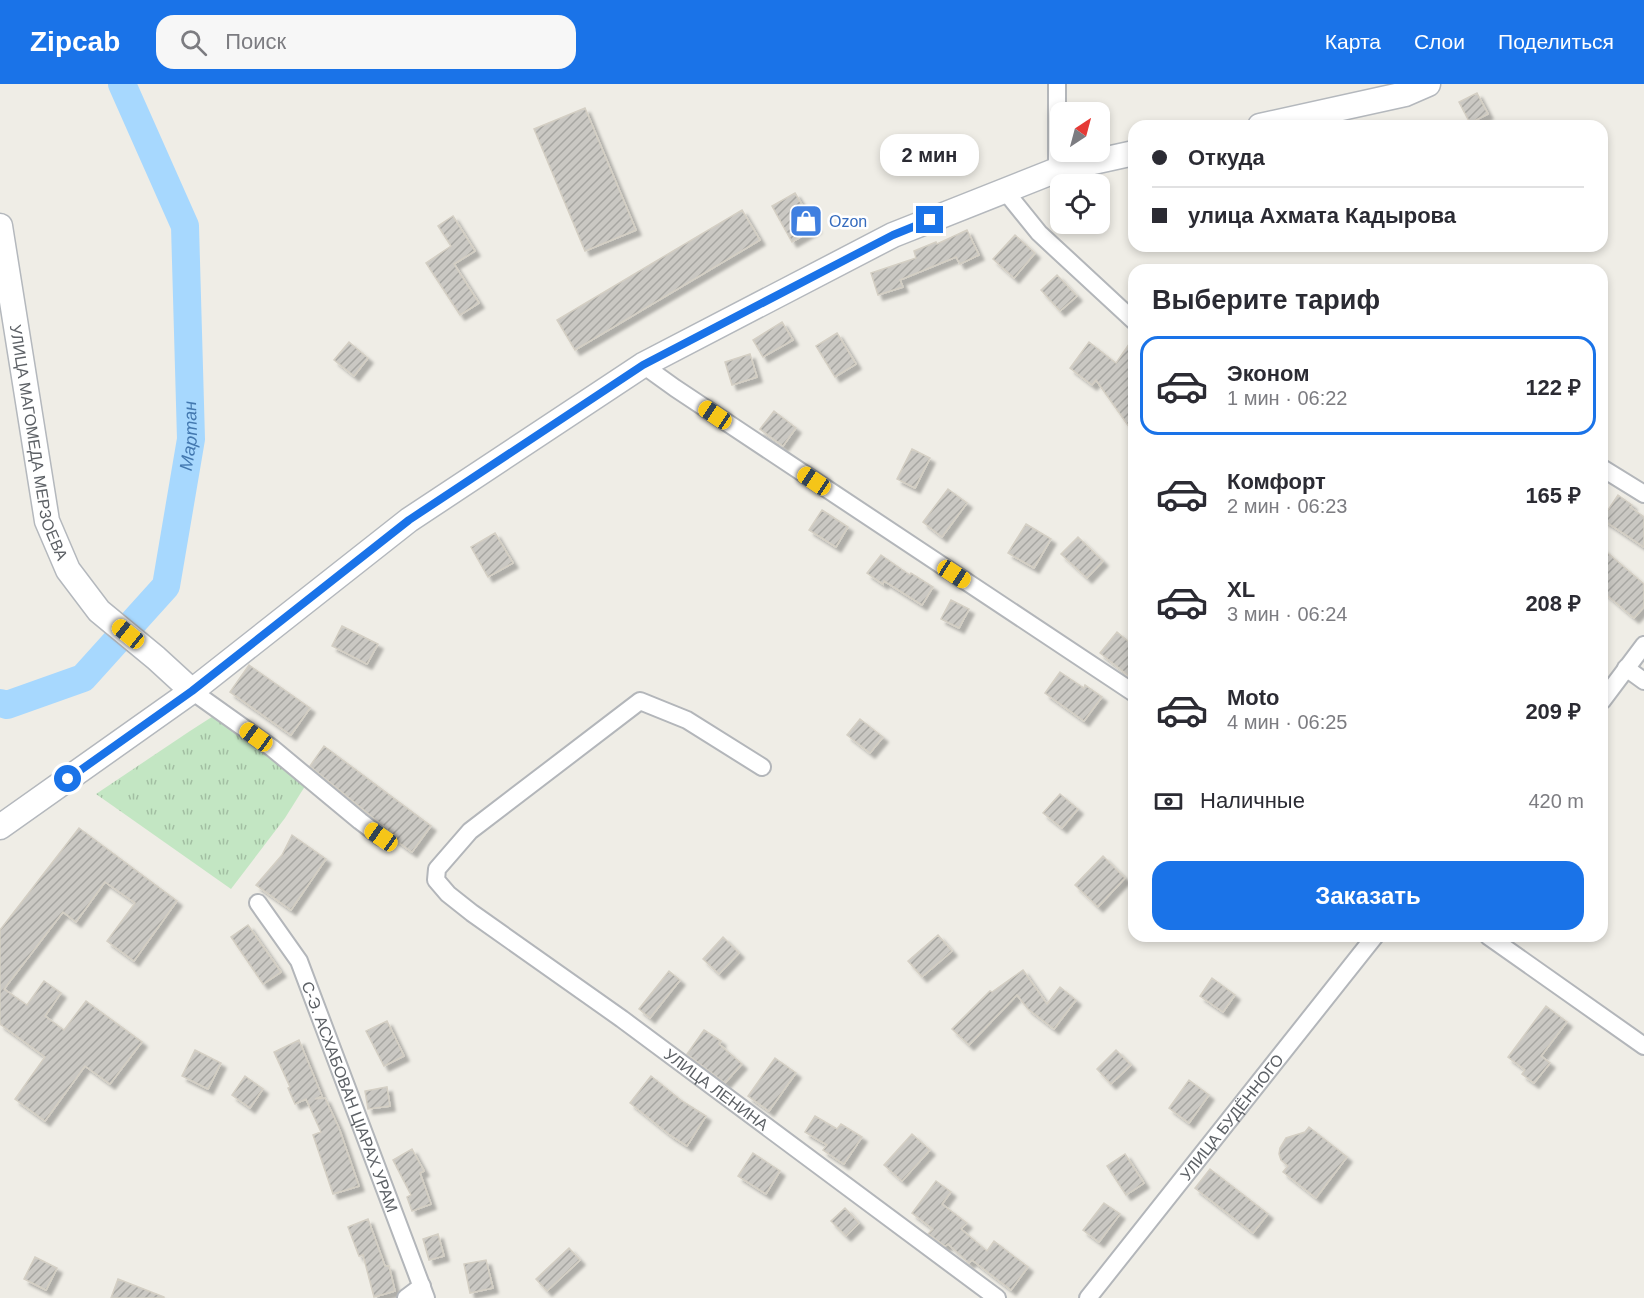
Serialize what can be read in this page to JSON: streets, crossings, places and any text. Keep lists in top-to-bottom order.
{
  "streets": {
    "main road": ["УЛИЦА МАГОМЕДА МЕРЗОЕВА"],
    "street": ["УЛИЦА ЛЕНИНА", "С-Э. АСХАБОВАН ЦIАРАХ УРАМ", "УЛИЦА БУДЁННОГО"]
  },
  "water": ["Мартан"],
  "places": {
    "shop": ["Ozon"]
  },
  "north": "top right",
  "page": {
    "header": "Zipcab",
    "search": "Поиск",
    "nav": ["Карта", "Слои", "Поделиться"],
    "banner": ["Откуда", "улица Ахмата Кадырова"],
    "bubble": "2 мин",
    "heading": "Выберите тариф",
    "list": [
      {
        "name": "Эконом",
        "note": "1 мин · 06:22",
        "value": "122 ₽"
      },
      {
        "name": "Комфорт",
        "note": "2 мин · 06:23",
        "value": "165 ₽"
      },
      {
        "name": "XL",
        "note": "3 мин · 06:24",
        "value": "208 ₽"
      },
      {
        "name": "Moto",
        "note": "4 мин · 06:25",
        "value": "209 ₽"
      }
    ],
    "pay": ["Наличные", "420 m"],
    "buttons": "Заказать"
  }
}
